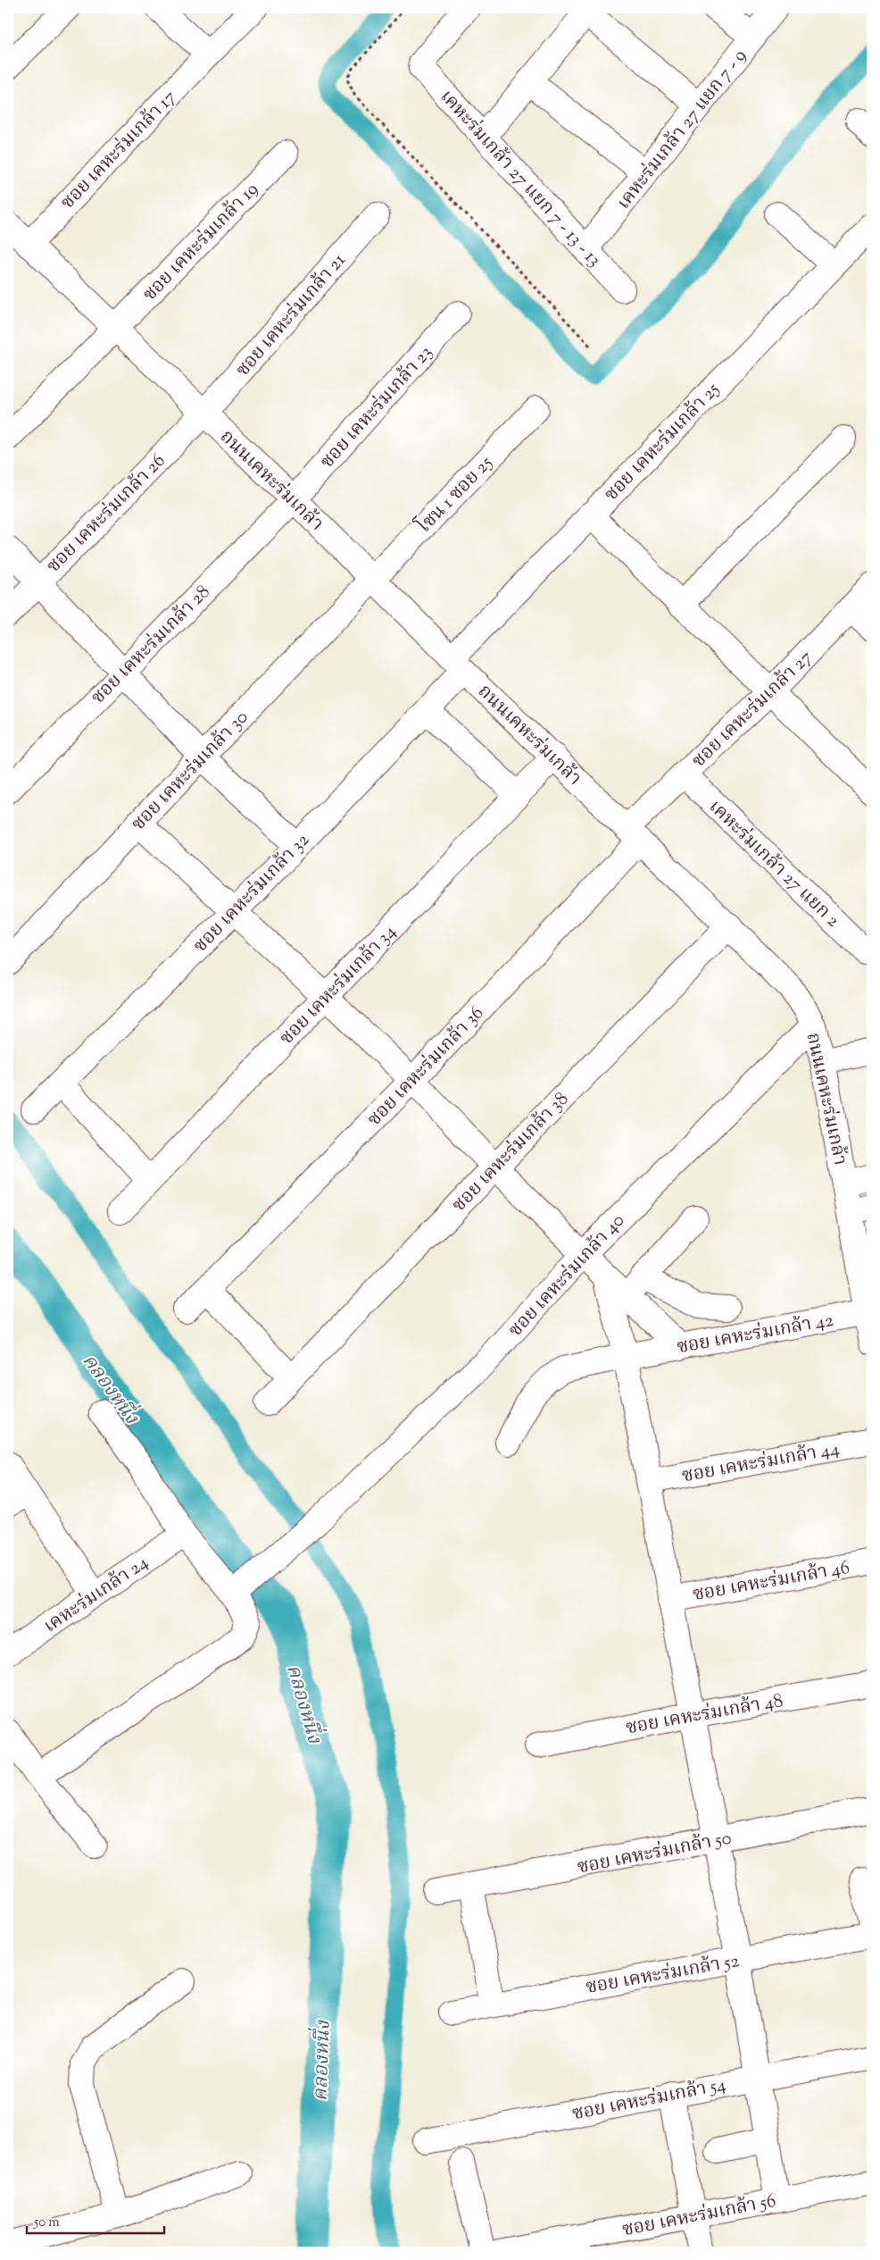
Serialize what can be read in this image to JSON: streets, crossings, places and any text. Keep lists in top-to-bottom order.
{
  "streets": {
    "street": [
      "เคหะร่มเกล้า 27 แยก 7 - 9",
      "ซอย เคหะร่มเกล้า 17",
      "เคหะร่มเกล้า 27 แยก 7 - 13 - 13",
      "ซอย เคหะร่มเกล้า 19",
      "ซอย เคหะร่มเกล้า 21",
      "ซอย เคหะร่มเกล้า 23",
      "ซอย เคหะร่มเกล้า 25",
      "ถนนเคหะร่มเกล้า",
      "โซน 1 ซอย 25",
      "ซอย เคหะร่มเกล้า 26",
      "ซอย เคหะร่มเกล้า 28",
      "ซอย เคหะร่มเกล้า 27",
      "ซอย เคหะร่มเกล้า 30",
      "เคหะร่มเกล้า 27 แยก 2",
      "ซอย เคหะร่มเกล้า 32",
      "ซอย เคหะร่มเกล้า 34",
      "ซอย เคหะร่มเกล้า 36",
      "ซอย เคหะร่มเกล้า 38",
      "ซอย เคหะร่มเกล้า 40",
      "ซอย เคหะร่มเกล้า 42",
      "ซอย เคหะร่มเกล้า 44",
      "ซอย เคหะร่มเกล้า 46",
      "เคหะร่มเกล้า 24",
      "ซอย เคหะร่มเกล้า 48",
      "ซอย เคหะร่มเกล้า 50",
      "ซอย เคหะร่มเกล้า 52",
      "ซอย เคหะร่มเกล้า 54",
      "ซอย เคหะร่มเกล้า 56"
    ]
  },
  "crossings": [
    ["เคหะร่มเกล้า 27 แยก 7 - 9", "เคหะร่มเกล้า 27 แยก 7 - 13 - 13"],
    ["ซอย เคหะร่มเกล้า 17", "ถนนเคหะร่มเกล้า"],
    ["ซอย เคหะร่มเกล้า 19", "ถนนเคหะร่มเกล้า"],
    ["ซอย เคหะร่มเกล้า 21", "ถนนเคหะร่มเกล้า"],
    ["ซอย เคหะร่มเกล้า 21", "ซอย เคหะร่มเกล้า 26"],
    ["ซอย เคหะร่มเกล้า 23", "ถนนเคหะร่มเกล้า"],
    ["ซอย เคหะร่มเกล้า 23", "ซอย เคหะร่มเกล้า 28"],
    ["ซอย เคหะร่มเกล้า 25", "ถนนเคหะร่มเกล้า"],
    ["ซอย เคหะร่มเกล้า 25", "ซอย เคหะร่มเกล้า 32"],
    ["ถนนเคหะร่มเกล้า", "โซน 1 ซอย 25"],
    ["ถนนเคหะร่มเกล้า", "ซอย เคหะร่มเกล้า 26"],
    ["ถนนเคหะร่มเกล้า", "ซอย เคหะร่มเกล้า 28"],
    ["ถนนเคหะร่มเกล้า", "ซอย เคหะร่มเกล้า 27"],
    ["ถนนเคหะร่มเกล้า", "ซอย เคหะร่มเกล้า 30"],
    ["ถนนเคหะร่มเกล้า", "ซอย เคหะร่มเกล้า 32"],
    ["ถนนเคหะร่มเกล้า", "ซอย เคหะร่มเกล้า 34"],
    ["ถนนเคหะร่มเกล้า", "ซอย เคหะร่มเกล้า 36"],
    ["ถนนเคหะร่มเกล้า", "ซอย เคหะร่มเกล้า 38"],
    ["ถนนเคหะร่มเกล้า", "ซอย เคหะร่มเกล้า 40"],
    ["ถนนเคหะร่มเกล้า", "ซอย เคหะร่มเกล้า 42"],
    ["โซน 1 ซอย 25", "ซอย เคหะร่มเกล้า 30"],
    ["ซอย เคหะร่มเกล้า 27", "เคหะร่มเกล้า 27 แยก 2"],
    ["ซอย เคหะร่มเกล้า 27", "ซอย เคหะร่มเกล้า 36"]
  ],
  "water": ["คลองหนึ่ง"],
  "scale_bar": "50 m"
}
